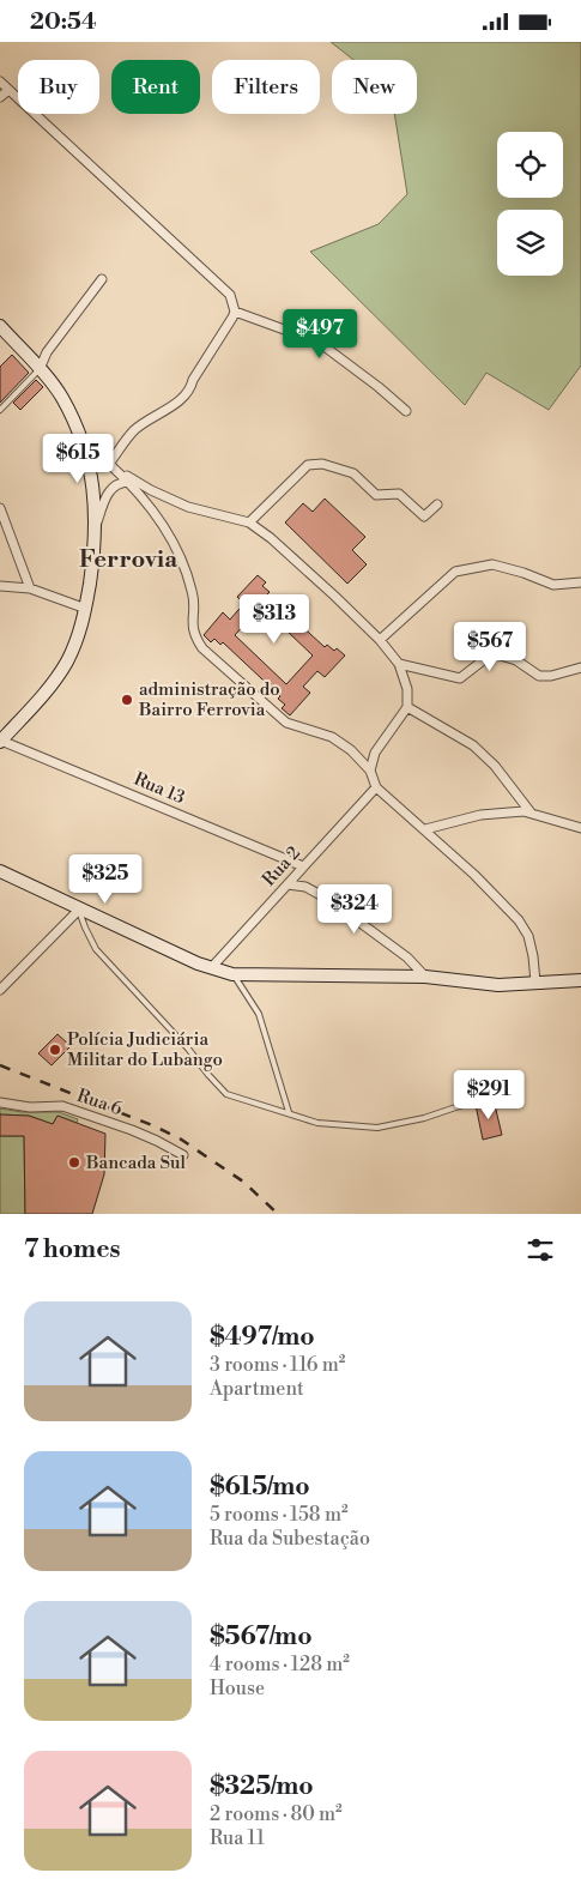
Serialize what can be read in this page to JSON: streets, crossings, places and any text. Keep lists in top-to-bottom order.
{
  "streets": {
    "street": ["Rua 13", "Rua 2", "Rua 6"]
  },
  "crossings": [
    ["Rua 13", "Rua 2"]
  ],
  "districts": ["Ferrovia"],
  "places": ["administração do Bairro Ferrovia", "Polícia Judiciária Militar do Lubango", "Bancada Sul"],
  "page": {
    "status": "20:54",
    "chip": [
      "Buy",
      "Rent",
      "Filters",
      "New"
    ],
    "price": [
      "$497",
      "$615",
      "$313",
      "$567",
      "$325",
      "$324",
      "$291"
    ],
    "heading": "7 homes",
    "list": [
      {
        "name": "$497/mo",
        "note": "3 rooms · 116 m² · Apartment"
      },
      {
        "name": "$615/mo",
        "note": "5 rooms · 158 m² · Rua da Subestação"
      },
      {
        "name": "$567/mo",
        "note": "4 rooms · 128 m² · House"
      },
      {
        "name": "$325/mo",
        "note": "2 rooms · 80 m² · Rua 11"
      }
    ]
  }
}
